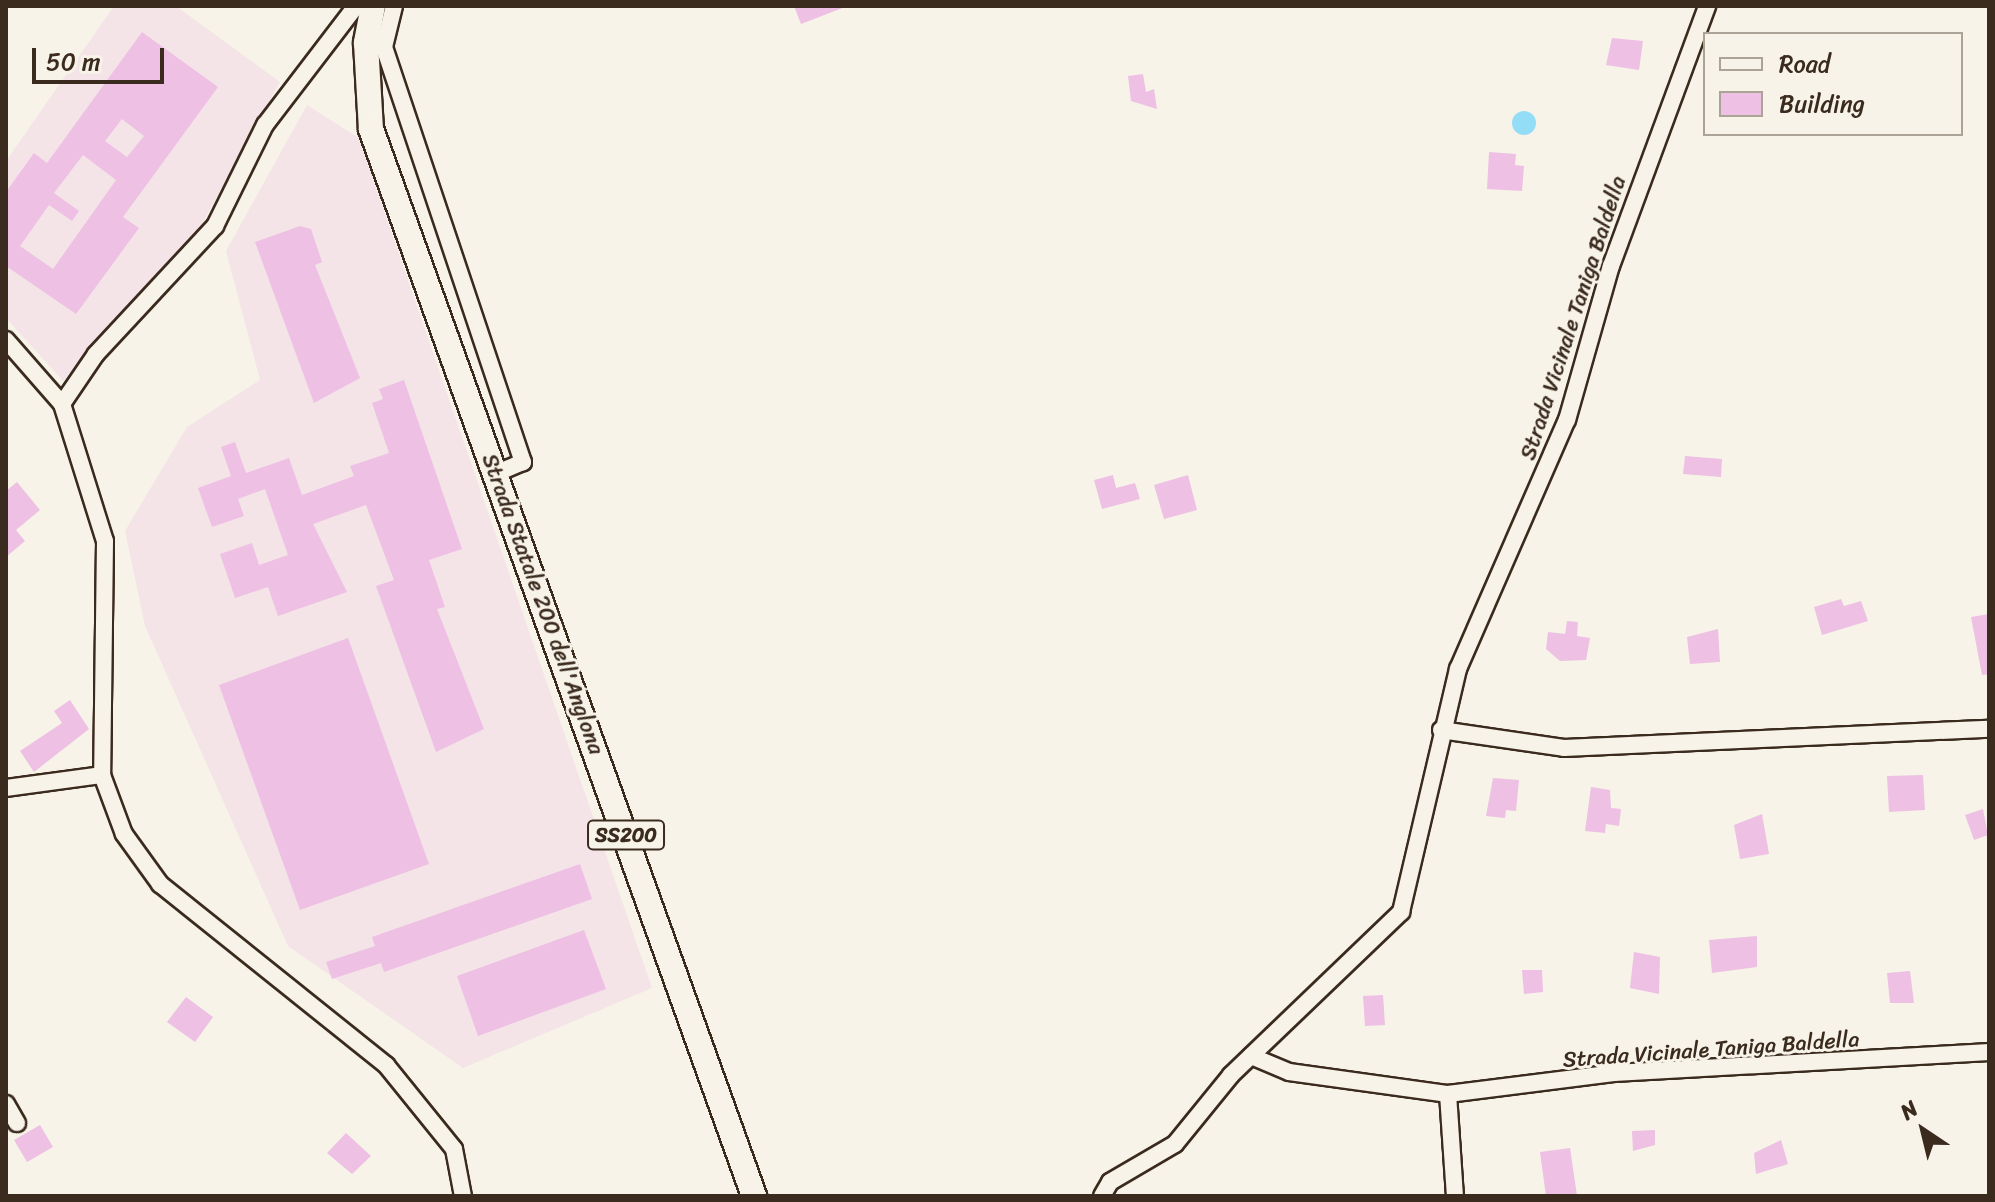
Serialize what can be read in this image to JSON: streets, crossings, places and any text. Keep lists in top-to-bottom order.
{
  "streets": {
    "main road": ["Strada Statale 200 dell'Anglona", "SS200"],
    "street": ["Strada Vicinale Taniga Baldella"]
  },
  "legend": ["Road", "Building"],
  "scale_bar": "50 m",
  "north": "top left"
}
